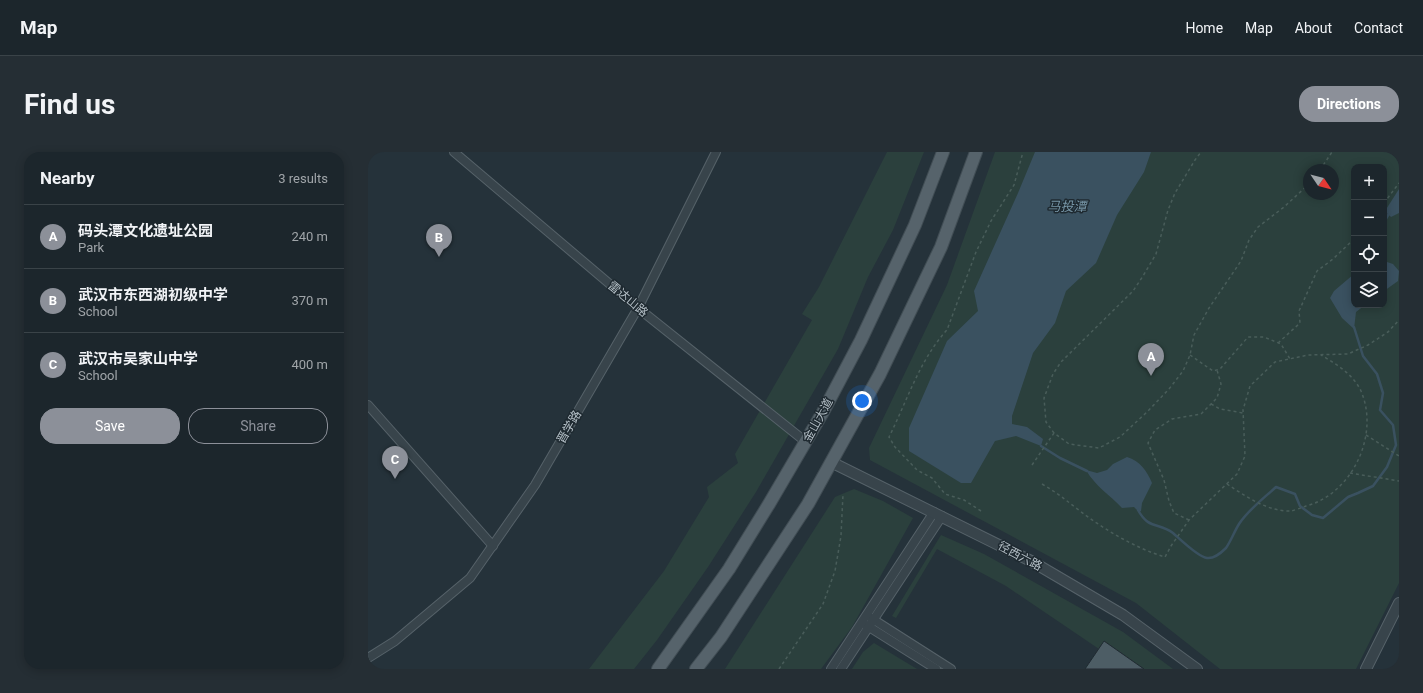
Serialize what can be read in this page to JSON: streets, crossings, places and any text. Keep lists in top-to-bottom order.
{
  "streets": {
    "main road": ["金山大道"],
    "street": ["雷达山路", "晋学路", "径西六路"]
  },
  "crossings": [
    ["雷达山路", "金山大道"],
    ["雷达山路", "晋学路"]
  ],
  "water": ["马投潭"],
  "north": "bottom right",
  "page": {
    "header": "Map",
    "nav": [
      "Home",
      "Map",
      "About",
      "Contact"
    ],
    "buttons": [
      "Directions",
      ["Save", "Share"]
    ],
    "title": "Find us",
    "heading": ["Nearby", "3 results"],
    "map_buttons": ["+", "−"],
    "list": [
      {
        "mark": "A",
        "name": "码头潭文化遗址公园",
        "note": "Park",
        "value": "240 m"
      },
      {
        "mark": "B",
        "name": "武汉市东西湖初级中学",
        "note": "School",
        "value": "370 m"
      },
      {
        "mark": "C",
        "name": "武汉市吴家山中学",
        "note": "School",
        "value": "400 m"
      }
    ],
    "pins": ["B", "A", "C"]
  }
}
